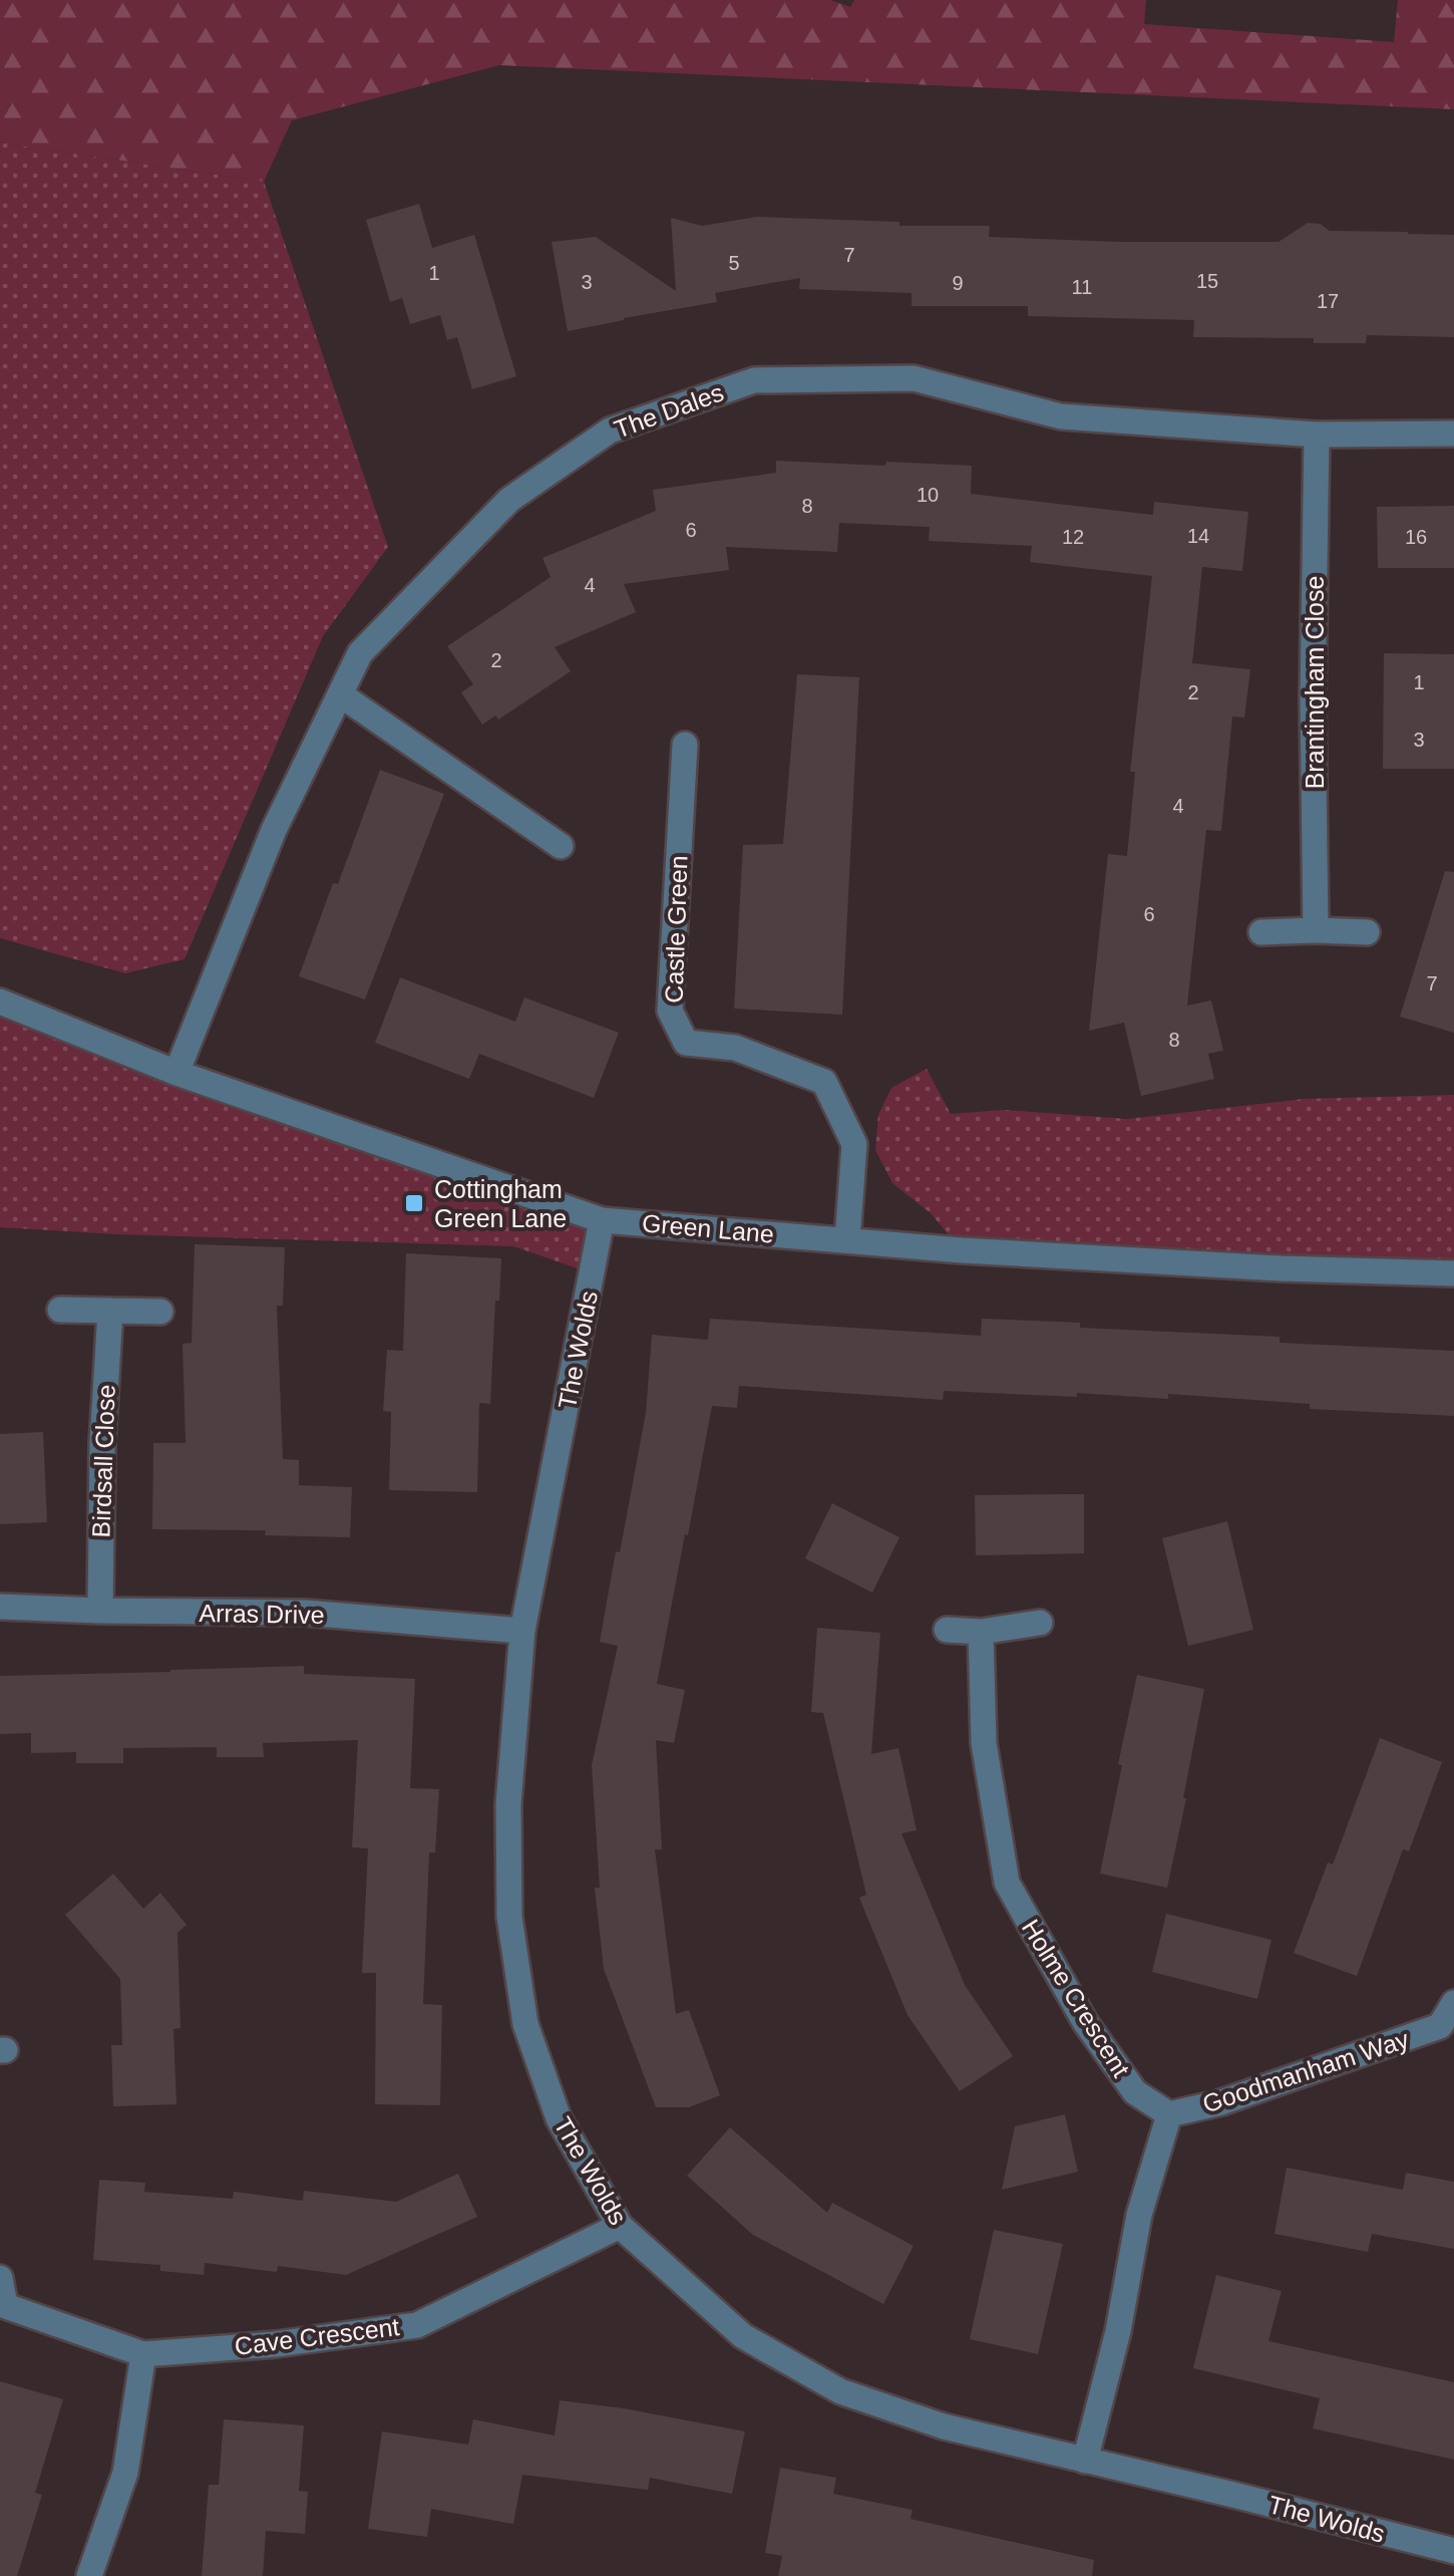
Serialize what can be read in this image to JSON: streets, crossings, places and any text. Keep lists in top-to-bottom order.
{
  "streets": {
    "street": [
      "The Dales",
      "Brantingham Close",
      "Castle Green",
      "Green Lane",
      "The Wolds",
      "Birdsall Close",
      "Arras Drive",
      "Holme Crescent",
      "Goodmanham Way",
      "Cave Crescent"
    ]
  },
  "crossings": [
    ["The Dales", "Brantingham Close"],
    ["The Dales", "Green Lane"],
    ["Castle Green", "Green Lane"],
    ["Green Lane", "The Wolds"],
    ["The Wolds", "Arras Drive"],
    ["The Wolds", "Cave Crescent"],
    ["Birdsall Close", "Arras Drive"],
    ["Holme Crescent", "Goodmanham Way"]
  ],
  "places": {
    "transit": ["Cottingham Green Lane"]
  },
  "house_numbers": [
    "7",
    "5",
    "1",
    "15",
    "3",
    "9",
    "11",
    "17",
    "10",
    "8",
    "6",
    "14",
    "12",
    "16",
    "4",
    "2",
    "1",
    "2",
    "3",
    "4",
    "6",
    "7",
    "8"
  ]
}
